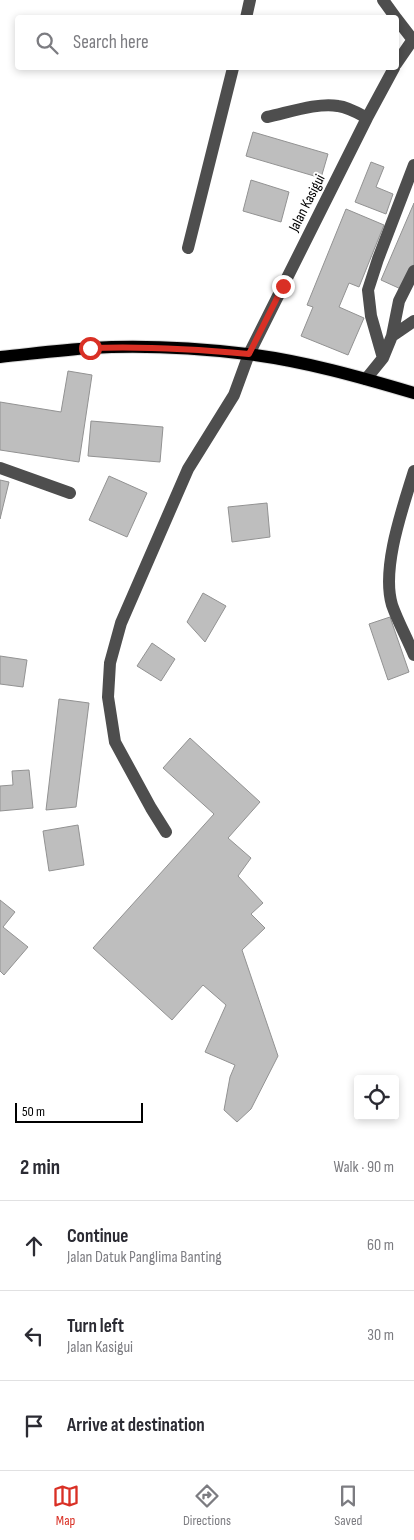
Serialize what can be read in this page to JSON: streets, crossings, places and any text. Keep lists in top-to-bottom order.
{
  "streets": {
    "street": ["Jalan Kasigui"]
  },
  "scale_bar": "50 m",
  "page": {
    "search": "Search here",
    "scale": "50 m",
    "heading": ["2 min", "Walk · 90 m"],
    "list": [
      ["Continue", "Jalan Datuk Panglima Banting", "60 m"],
      ["Turn left", "Jalan Kasigui", "30 m"],
      "Arrive at destination"
    ],
    "nav": ["Map", "Directions", "Saved"]
  }
}
